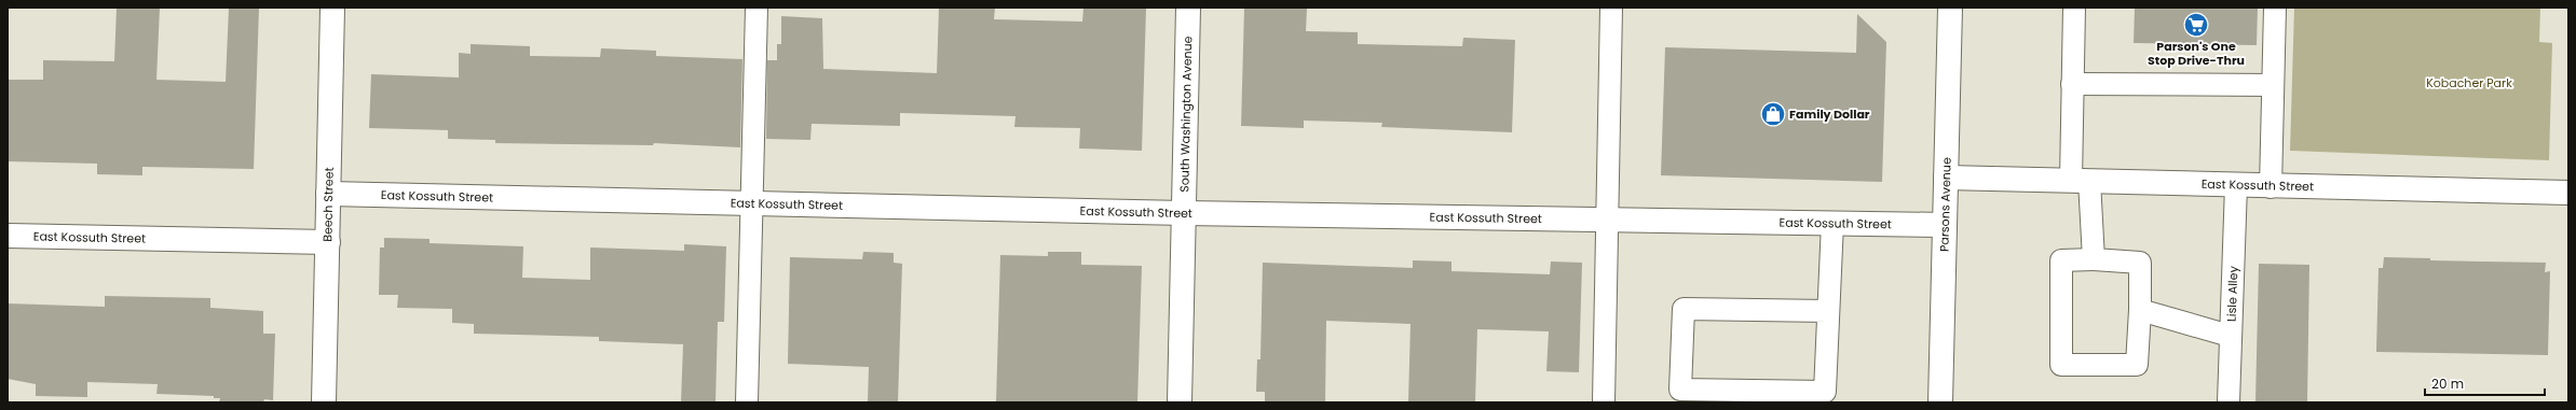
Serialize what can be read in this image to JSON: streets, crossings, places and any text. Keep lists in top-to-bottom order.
{
  "streets": {
    "street": [
      "South Washington Avenue",
      "East Kossuth Street",
      "Beech Street",
      "Parsons Avenue"
    ],
    "lane": ["Lisle Alley"]
  },
  "crossings": [
    ["South Washington Avenue", "East Kossuth Street"],
    ["East Kossuth Street", "Beech Street"],
    ["East Kossuth Street", "Parsons Avenue"],
    ["East Kossuth Street", "Lisle Alley"]
  ],
  "parks": ["Kobacher Park"],
  "places": {
    "supermarket": ["Parson's One Stop Drive-Thru"],
    "shop": ["Family Dollar"]
  },
  "scale_bar": "20 m"
}
